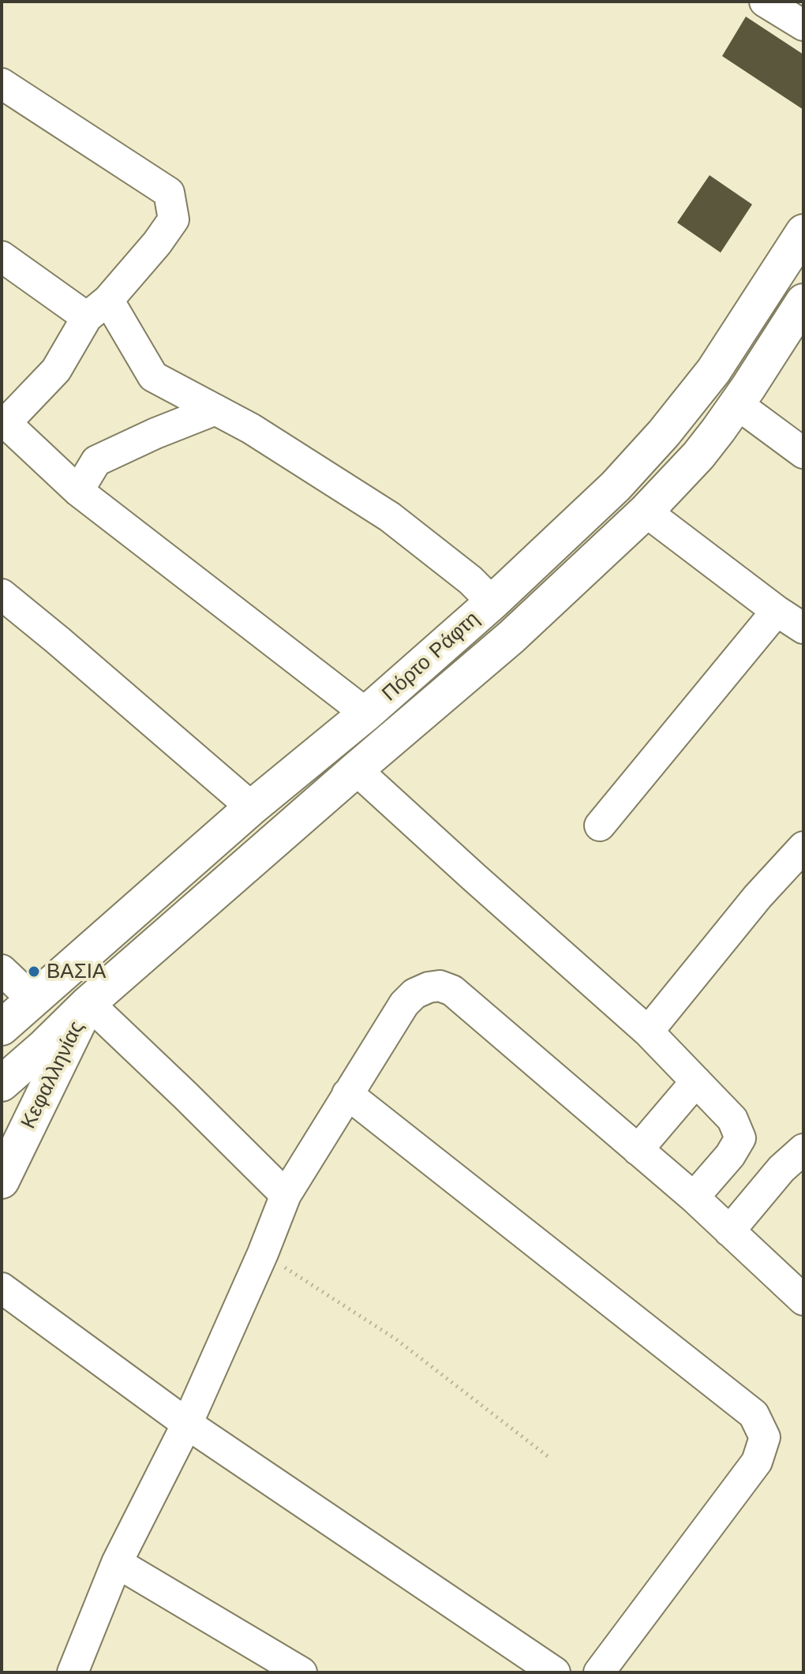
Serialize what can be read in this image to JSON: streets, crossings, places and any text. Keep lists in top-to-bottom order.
{
  "streets": {
    "main road": ["Πόρτο Ράφτη", "Κεφαλληνίας"]
  },
  "crossings": [
    ["Πόρτο Ράφτη", "Κεφαλληνίας"]
  ],
  "places": ["ΒΑΣΙΑ"]
}
